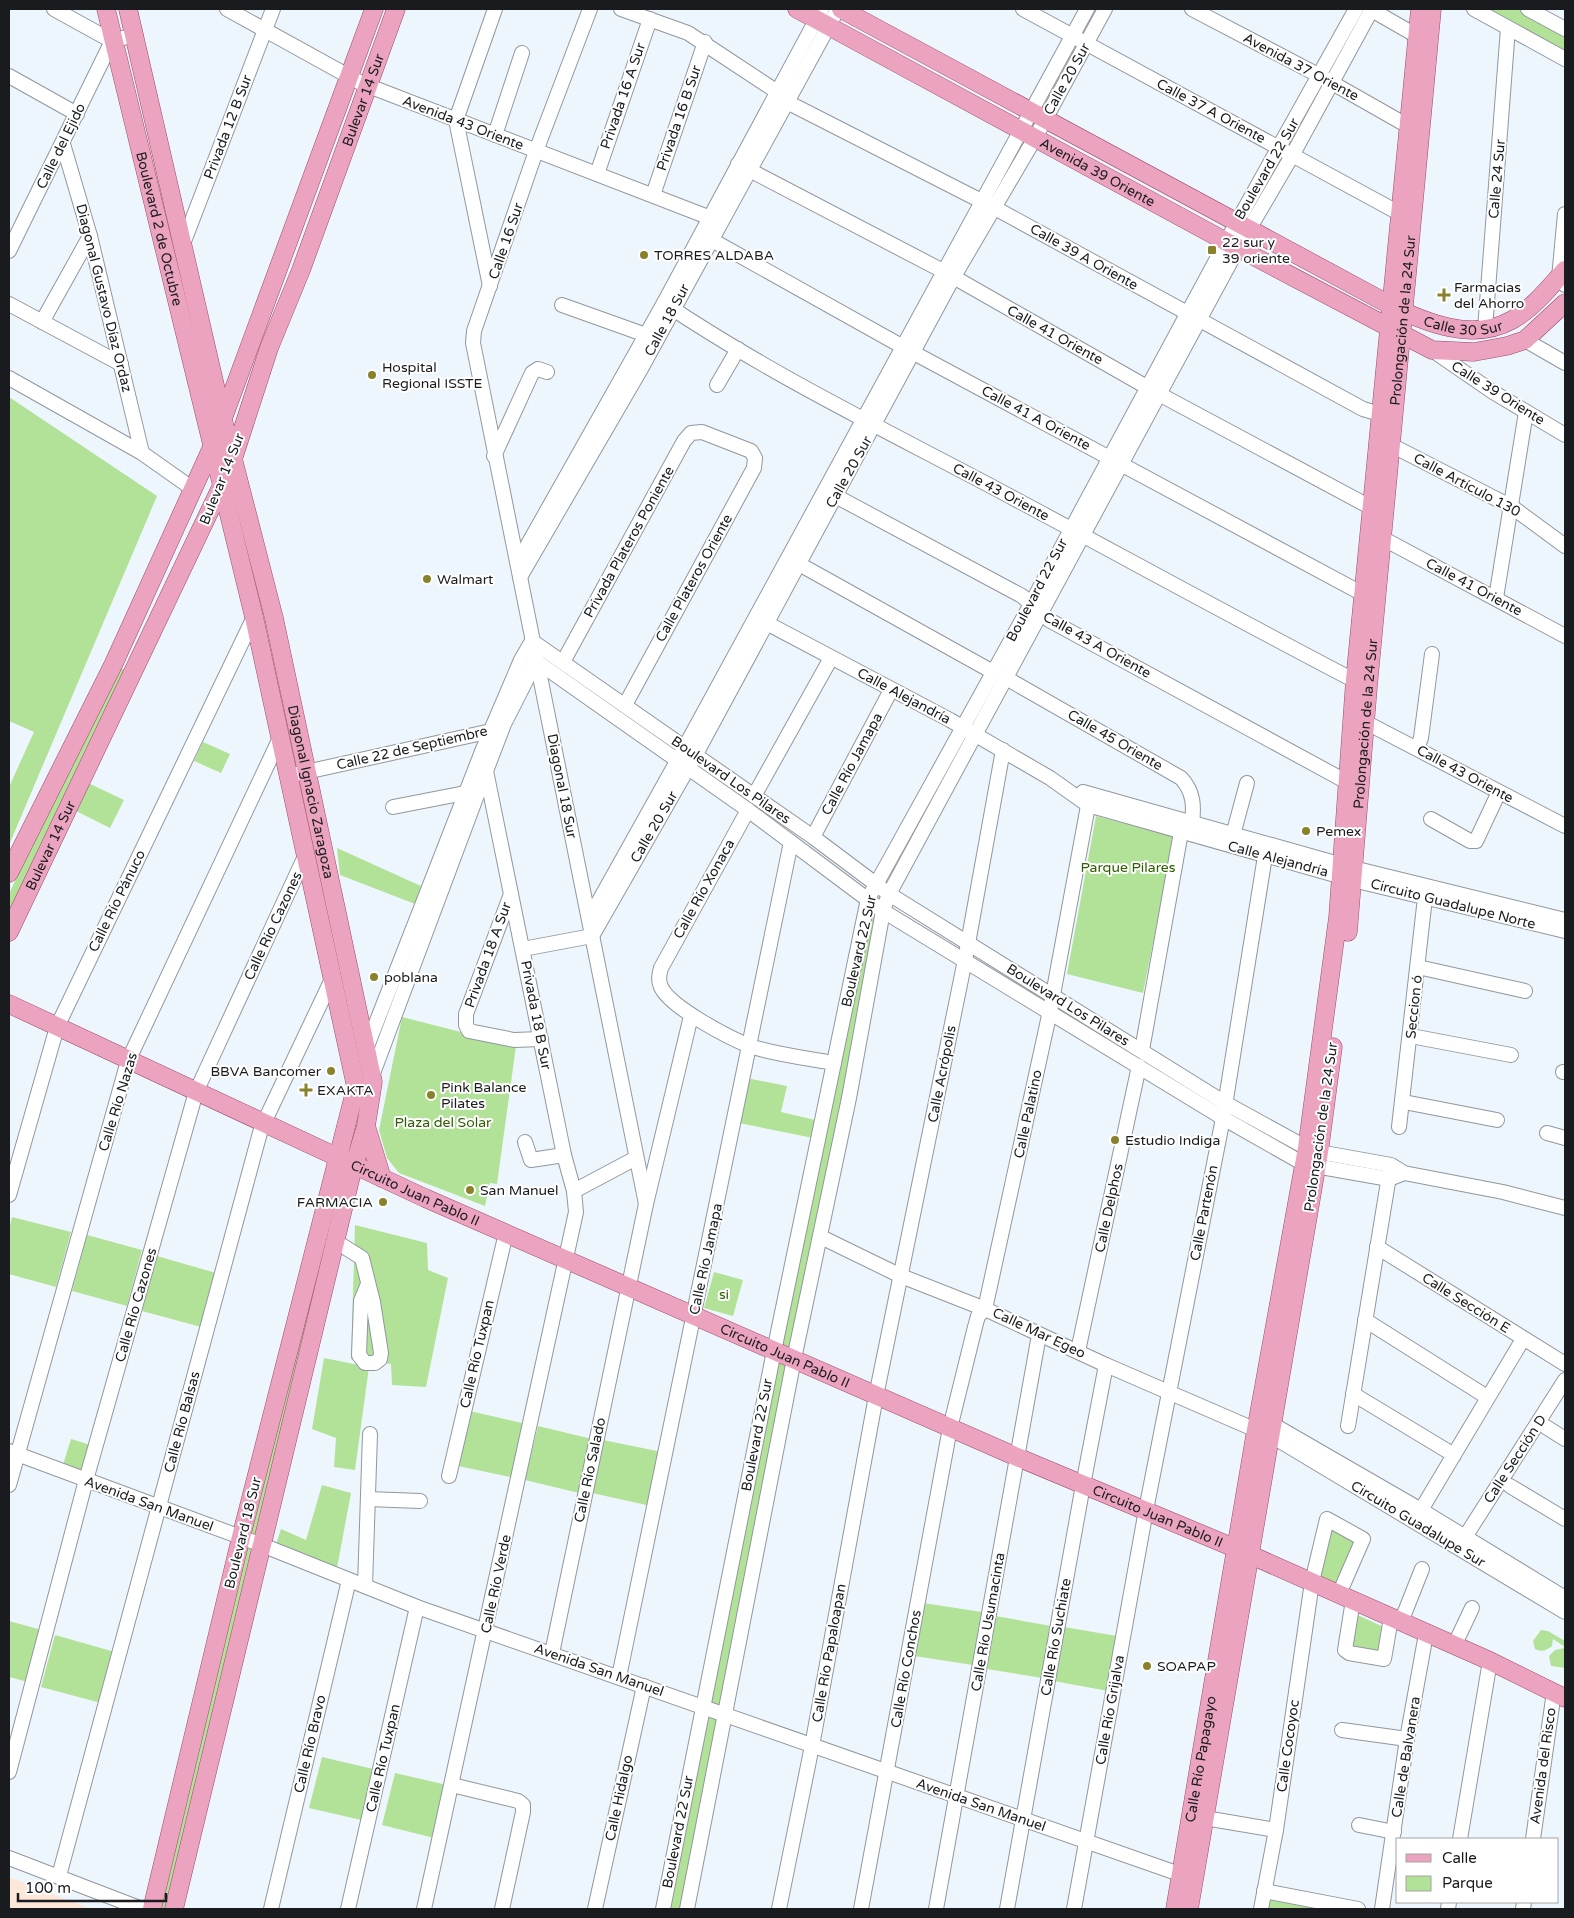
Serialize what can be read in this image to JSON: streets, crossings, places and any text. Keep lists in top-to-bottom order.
{
  "streets": {
    "main road": [
      "Bulevar 14 Sur",
      "Avenida 39 Oriente",
      "Boulevard 2 de Octubre",
      "Calle 30 Sur",
      "Prolongación de la 24 Sur",
      "Diagonal Ignacio Zaragoza",
      "Circuito Juan Pablo II",
      "Boulevard 18 Sur",
      "Calle Río Papagayo"
    ],
    "street": [
      "Avenida 37 Oriente",
      "Calle 20 Sur",
      "Privada 16 A Sur",
      "Calle 37 A Oriente",
      "Privada 16 B Sur",
      "Avenida 43 Oriente",
      "Privada 12 B Sur",
      "Calle del Ejido",
      "Boulevard 22 Sur",
      "Calle 24 Sur",
      "Calle 16 Sur",
      "Calle 39 A Oriente",
      "Diagonal Gustavo Díaz Ordaz",
      "Calle 18 Sur",
      "Calle 41 Oriente",
      "Calle 39 Oriente",
      "Calle 41 A Oriente",
      "Calle Artículo 130",
      "Calle 43 Oriente",
      "Privada Plateros Poniente",
      "Calle Plateros Oriente",
      "Calle 43 A Oriente",
      "Calle Alejandría",
      "Calle 45 Oriente",
      "Calle 22 de Septiembre",
      "Calle Río Jamapa",
      "Boulevard Los Pilares",
      "Diagonal 18 Sur",
      "Calle Río Xonaca",
      "Calle Río Pánuco",
      "Circuito Guadalupe Norte",
      "Calle Río Cazones",
      "Privada 18 A Sur",
      "Seccion ó",
      "Privada 18 B Sur",
      "Calle Acrópolis",
      "Calle Río Nazas",
      "Calle Palatino",
      "Calle Delphos",
      "Calle Partenón",
      "Calle Sección E",
      "Calle Mar Egeo",
      "Calle Río Tuxpan",
      "Calle Río Balsas",
      "Calle Sección D",
      "Calle Río Salado",
      "Avenida San Manuel",
      "Circuito Guadalupe Sur",
      "Calle Río Verde",
      "Calle Río Usumacinta",
      "Calle Río Suchiate",
      "Calle Río Papaloapan",
      "Calle Río Conchos",
      "Calle Río Grijalva",
      "Calle Río Bravo",
      "Calle Cocoyoc",
      "Calle de Balvanera",
      "Avenida del Risco",
      "Calle Hidalgo"
    ]
  },
  "crossings": [
    ["Avenida 37 Oriente", "Boulevard 22 Sur"],
    ["Avenida 37 Oriente", "Prolongación de la 24 Sur"],
    ["Calle 20 Sur", "Calle 37 A Oriente"],
    ["Calle 20 Sur", "Avenida 39 Oriente"],
    ["Calle 20 Sur", "Calle 39 A Oriente"],
    ["Calle 20 Sur", "Calle 41 Oriente"],
    ["Calle 20 Sur", "Calle 41 A Oriente"],
    ["Calle 20 Sur", "Calle 43 Oriente"],
    ["Calle 20 Sur", "Calle 43 A Oriente"],
    ["Calle 20 Sur", "Calle Alejandría"],
    ["Calle 20 Sur", "Boulevard Los Pilares"],
    ["Calle 20 Sur", "Diagonal 18 Sur"],
    ["Privada 16 A Sur", "Avenida 43 Oriente"],
    ["Bulevar 14 Sur", "Avenida 43 Oriente"],
    ["Bulevar 14 Sur", "Boulevard 2 de Octubre"],
    ["Bulevar 14 Sur", "Diagonal Ignacio Zaragoza"],
    ["Calle 37 A Oriente", "Boulevard 22 Sur"],
    ["Calle 37 A Oriente", "Prolongación de la 24 Sur"],
    ["Privada 16 B Sur", "Avenida 43 Oriente"],
    ["Avenida 43 Oriente", "Privada 12 B Sur"],
    ["Avenida 43 Oriente", "Calle 16 Sur"],
    ["Avenida 43 Oriente", "Calle 18 Sur"],
    ["Privada 12 B Sur", "Boulevard 2 de Octubre"],
    ["Calle del Ejido", "Boulevard 2 de Octubre"],
    ["Calle del Ejido", "Diagonal Gustavo Díaz Ordaz"],
    ["Boulevard 22 Sur", "Avenida 39 Oriente"],
    ["Boulevard 22 Sur", "Calle 39 A Oriente"],
    ["Boulevard 22 Sur", "Calle 41 Oriente"],
    ["Boulevard 22 Sur", "Calle 41 A Oriente"],
    ["Boulevard 22 Sur", "Calle 43 Oriente"],
    ["Boulevard 22 Sur", "Calle 43 A Oriente"],
    ["Boulevard 22 Sur", "Calle Alejandría"],
    ["Boulevard 22 Sur", "Calle 45 Oriente"],
    ["Boulevard 22 Sur", "Boulevard Los Pilares"],
    ["Boulevard 22 Sur", "Circuito Juan Pablo II"],
    ["Boulevard 22 Sur", "Calle Mar Egeo"],
    ["Boulevard 22 Sur", "Avenida San Manuel"],
    ["Avenida 39 Oriente", "Calle 18 Sur"],
    ["Avenida 39 Oriente", "Calle 30 Sur"],
    ["Avenida 39 Oriente", "Prolongación de la 24 Sur"],
    ["Calle 24 Sur", "Calle 30 Sur"],
    ["Boulevard 2 de Octubre", "Diagonal Ignacio Zaragoza"],
    ["Calle 16 Sur", "Diagonal 18 Sur"],
    ["Calle 39 A Oriente", "Calle 18 Sur"],
    ["Calle 39 A Oriente", "Prolongación de la 24 Sur"],
    ["Calle 18 Sur", "Calle 41 Oriente"],
    ["Calle 18 Sur", "Calle 41 A Oriente"],
    ["Calle 18 Sur", "Calle 43 Oriente"],
    ["Calle 18 Sur", "Diagonal 18 Sur"],
    ["Calle 30 Sur", "Prolongación de la 24 Sur"],
    ["Calle 30 Sur", "Calle 39 Oriente"],
    ["Prolongación de la 24 Sur", "Calle 41 Oriente"],
    ["Prolongación de la 24 Sur", "Calle 41 A Oriente"],
    ["Prolongación de la 24 Sur", "Calle Artículo 130"],
    ["Prolongación de la 24 Sur", "Calle 43 Oriente"],
    ["Prolongación de la 24 Sur", "Calle 43 A Oriente"],
    ["Prolongación de la 24 Sur", "Calle Alejandría"],
    ["Prolongación de la 24 Sur", "Boulevard Los Pilares"],
    ["Prolongación de la 24 Sur", "Circuito Guadalupe Norte"],
    ["Prolongación de la 24 Sur", "Circuito Juan Pablo II"],
    ["Prolongación de la 24 Sur", "Calle Mar Egeo"],
    ["Prolongación de la 24 Sur", "Circuito Guadalupe Sur"],
    ["Prolongación de la 24 Sur", "Calle Río Papagayo"],
    ["Privada Plateros Poniente", "Calle Plateros Oriente"],
    ["Privada Plateros Poniente", "Boulevard Los Pilares"],
    ["Calle Plateros Oriente", "Boulevard Los Pilares"],
    ["Calle Alejandría", "Calle 45 Oriente"],
    ["Calle Alejandría", "Calle Río Jamapa"],
    ["Calle Alejandría", "Circuito Guadalupe Norte"],
    ["Calle Alejandría", "Calle Acrópolis"],
    ["Calle Alejandría", "Calle Palatino"],
    ["Calle Alejandría", "Calle Partenón"],
    ["Calle 22 de Septiembre", "Diagonal Ignacio Zaragoza"],
    ["Calle Río Jamapa", "Boulevard Los Pilares"],
    ["Calle Río Jamapa", "Circuito Juan Pablo II"],
    ["Calle Río Jamapa", "Avenida San Manuel"],
    ["Boulevard Los Pilares", "Diagonal 18 Sur"],
    ["Boulevard Los Pilares", "Calle Río Xonaca"],
    ["Boulevard Los Pilares", "Calle Acrópolis"],
    ["Boulevard Los Pilares", "Calle Palatino"],
    ["Boulevard Los Pilares", "Calle Delphos"],
    ["Boulevard Los Pilares", "Calle Partenón"],
    ["Diagonal 18 Sur", "Circuito Juan Pablo II"],
    ["Diagonal 18 Sur", "Calle Río Salado"],
    ["Diagonal Ignacio Zaragoza", "Calle Río Pánuco"],
    ["Diagonal Ignacio Zaragoza", "Calle Río Cazones"],
    ["Diagonal Ignacio Zaragoza", "Calle Río Nazas"],
    ["Diagonal Ignacio Zaragoza", "Circuito Juan Pablo II"],
    ["Diagonal Ignacio Zaragoza", "Calle Río Balsas"],
    ["Diagonal Ignacio Zaragoza", "Boulevard 18 Sur"],
    ["Calle Río Pánuco", "Circuito Juan Pablo II"],
    ["Circuito Guadalupe Norte", "Seccion ó"],
    ["Calle Río Cazones", "Circuito Juan Pablo II"],
    ["Calle Río Cazones", "Avenida San Manuel"],
    ["Privada 18 A Sur", "Privada 18 B Sur"],
    ["Privada 18 B Sur", "Circuito Juan Pablo II"],
    ["Privada 18 B Sur", "Calle Río Verde"],
    ["Calle Acrópolis", "Circuito Juan Pablo II"],
    ["Calle Acrópolis", "Calle Mar Egeo"],
    ["Calle Acrópolis", "Calle Río Papaloapan"],
    ["Calle Río Nazas", "Circuito Juan Pablo II"],
    ["Calle Río Nazas", "Avenida San Manuel"],
    ["Calle Palatino", "Circuito Juan Pablo II"],
    ["Calle Palatino", "Calle Mar Egeo"],
    ["Calle Palatino", "Calle Río Conchos"],
    ["Circuito Juan Pablo II", "Calle Partenón"],
    ["Circuito Juan Pablo II", "Calle Río Tuxpan"],
    ["Circuito Juan Pablo II", "Calle Río Balsas"],
    ["Circuito Juan Pablo II", "Calle Río Salado"],
    ["Circuito Juan Pablo II", "Boulevard 18 Sur"],
    ["Circuito Juan Pablo II", "Calle Río Verde"],
    ["Circuito Juan Pablo II", "Calle Río Usumacinta"],
    ["Circuito Juan Pablo II", "Calle Río Suchiate"],
    ["Circuito Juan Pablo II", "Calle Río Papaloapan"],
    ["Circuito Juan Pablo II", "Calle Río Conchos"],
    ["Circuito Juan Pablo II", "Calle Río Grijalva"],
    ["Circuito Juan Pablo II", "Calle Cocoyoc"],
    ["Circuito Juan Pablo II", "Calle de Balvanera"],
    ["Circuito Juan Pablo II", "Calle Río Papagayo"],
    ["Circuito Juan Pablo II", "Avenida del Risco"],
    ["Calle Delphos", "Calle Mar Egeo"],
    ["Calle Partenón", "Calle Mar Egeo"],
    ["Calle Partenón", "Calle Río Grijalva"],
    ["Calle Sección E", "Circuito Guadalupe Sur"],
    ["Calle Mar Egeo", "Circuito Guadalupe Sur"],
    ["Calle Mar Egeo", "Calle Río Usumacinta"],
    ["Calle Mar Egeo", "Calle Río Suchiate"],
    ["Calle Río Tuxpan", "Avenida San Manuel"],
    ["Calle Río Balsas", "Avenida San Manuel"],
    ["Calle Sección D", "Circuito Guadalupe Sur"],
    ["Calle Río Salado", "Avenida San Manuel"],
    ["Avenida San Manuel", "Boulevard 18 Sur"],
    ["Avenida San Manuel", "Calle Río Verde"],
    ["Avenida San Manuel", "Calle Río Usumacinta"],
    ["Avenida San Manuel", "Calle Río Suchiate"],
    ["Avenida San Manuel", "Calle Río Papaloapan"],
    ["Avenida San Manuel", "Calle Río Conchos"],
    ["Avenida San Manuel", "Calle Río Grijalva"],
    ["Avenida San Manuel", "Calle Río Bravo"],
    ["Avenida San Manuel", "Calle Río Papagayo"],
    ["Avenida San Manuel", "Calle Hidalgo"]
  ],
  "parks": ["Parque Pilares", "Plaza del Solar", "si"],
  "places": {
    "transit": ["22 sur y 39 oriente"],
    "other": [
      "TORRES ALDABA",
      "Hospital Regional ISSTE",
      "Walmart",
      "Pemex",
      "poblana",
      "BBVA Bancomer",
      "Pink Balance Pilates",
      "Estudio Indiga",
      "San Manuel",
      "FARMACIA",
      "SOAPAP"
    ],
    "health": ["Farmacias del Ahorro", "EXAKTA"]
  },
  "legend": ["Calle", "Parque"],
  "scale_bar": "100 m"
}
